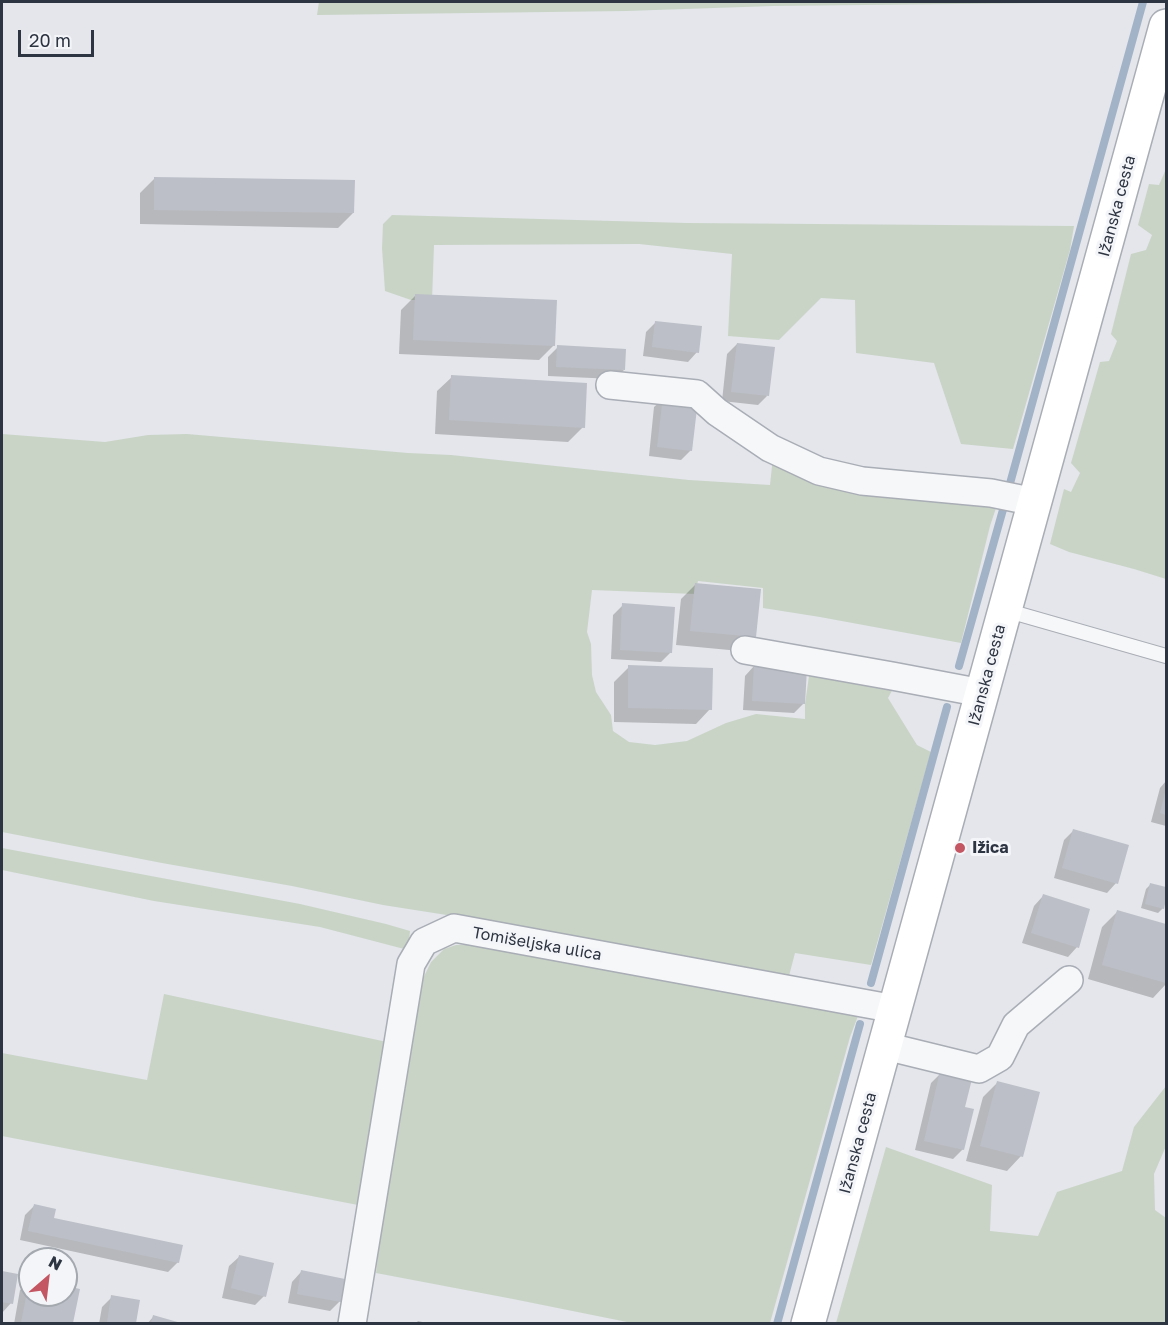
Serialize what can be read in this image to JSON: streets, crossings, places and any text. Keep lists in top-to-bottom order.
{
  "streets": {
    "street": ["Ižanska cesta", "Tomišeljska ulica"]
  },
  "crossings": [
    ["Ižanska cesta", "Tomišeljska ulica"]
  ],
  "places": ["Ižica"],
  "scale_bar": "20 m",
  "north": "top right"
}
